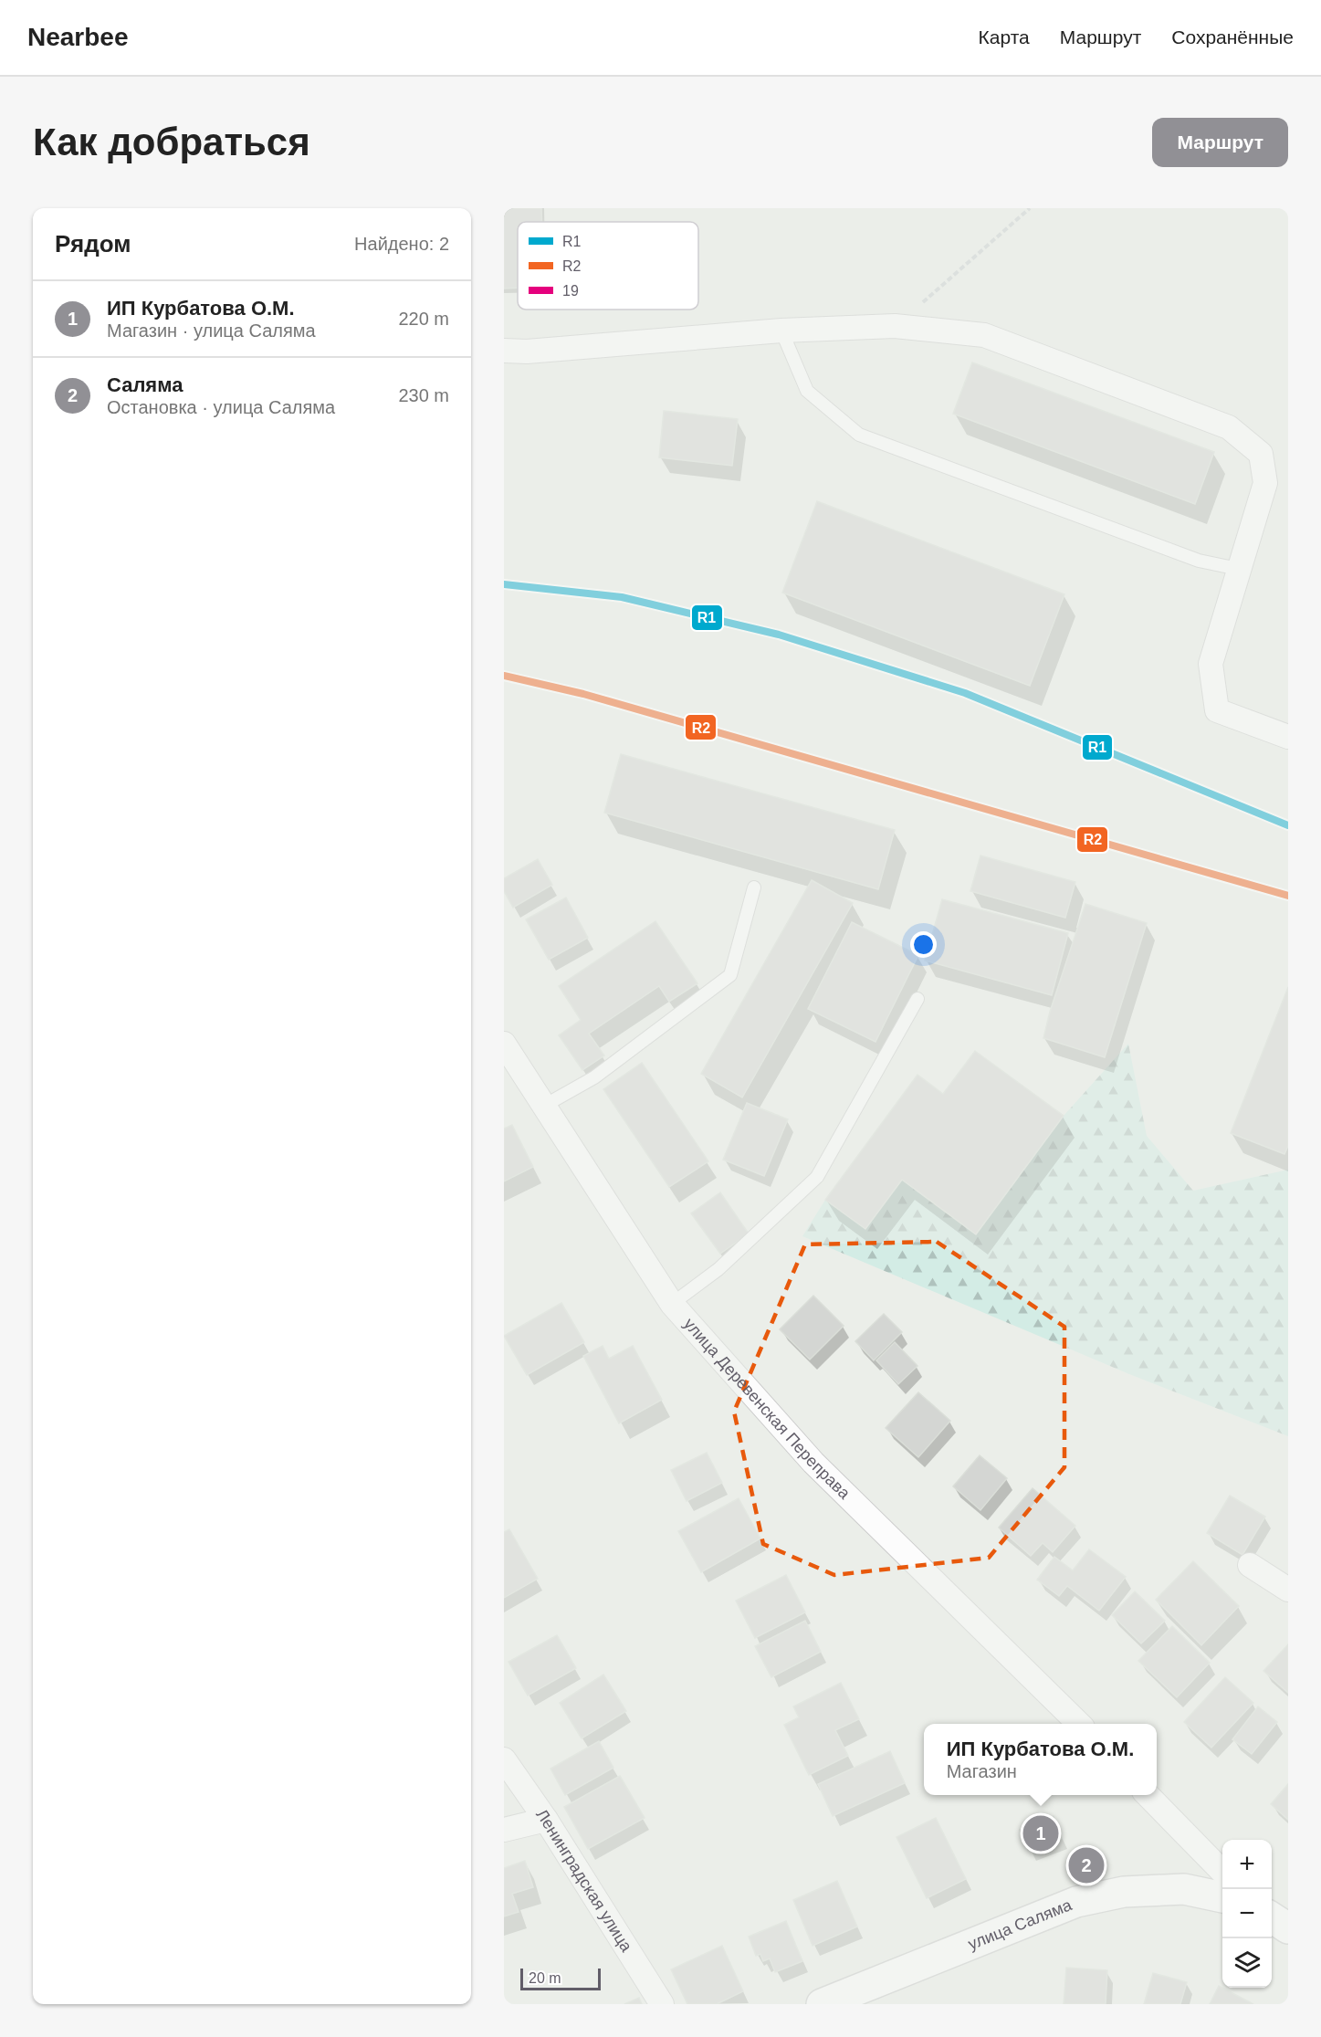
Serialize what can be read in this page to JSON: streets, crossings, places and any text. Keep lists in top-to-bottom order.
{
  "streets": {
    "street": ["улица Деревенская Переправа", "Ленинградская улица", "улица Саляма"]
  },
  "lines": ["transit line R1", "transit line R2"],
  "legend": ["R1", "R2", "19"],
  "scale_bar": "20 m",
  "page": {
    "header": "Nearbee",
    "nav": ["Карта", "Маршрут", "Сохранённые"],
    "buttons": "Маршрут",
    "title": "Как добраться",
    "heading": ["Рядом", "Найдено: 2"],
    "list": [
      {
        "mark": "1",
        "name": "ИП Курбатова О.М.",
        "note": "Магазин · улица Саляма",
        "value": "220 m"
      },
      {
        "mark": "2",
        "name": "Саляма",
        "note": "Остановка · улица Саляма",
        "value": "230 m"
      }
    ],
    "popup": ["ИП Курбатова О.М.", "Магазин"],
    "pins": ["1", "2"],
    "map_buttons": ["+", "−"],
    "scale": "20 m"
  }
}
